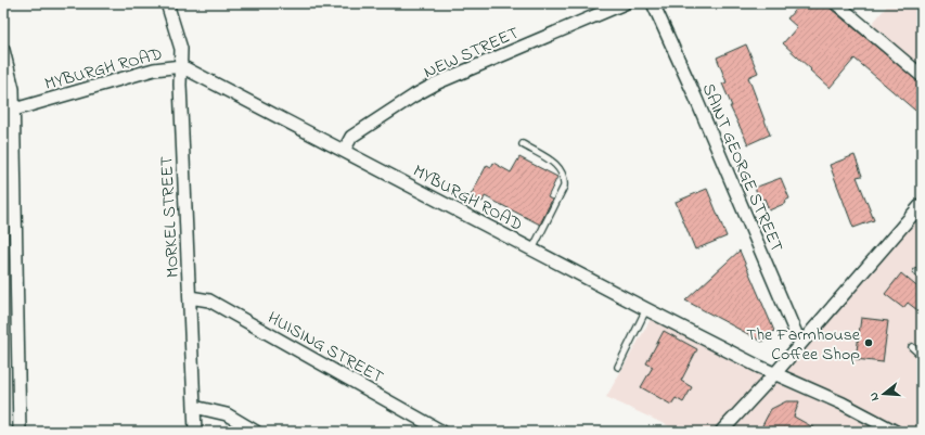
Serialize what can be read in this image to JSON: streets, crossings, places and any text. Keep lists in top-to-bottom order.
{
  "streets": {
    "street": [
      "NEW STREET",
      "MYBURGH ROAD",
      "SAINT GEORGE STREET",
      "MORKEL STREET",
      "HUISING STREET"
    ]
  },
  "crossings": [
    ["NEW STREET", "MYBURGH ROAD"],
    ["MYBURGH ROAD", "MORKEL STREET"],
    ["MORKEL STREET", "HUISING STREET"]
  ],
  "places": ["The Farmhouse Coffee Shop"],
  "north": "left"
}
